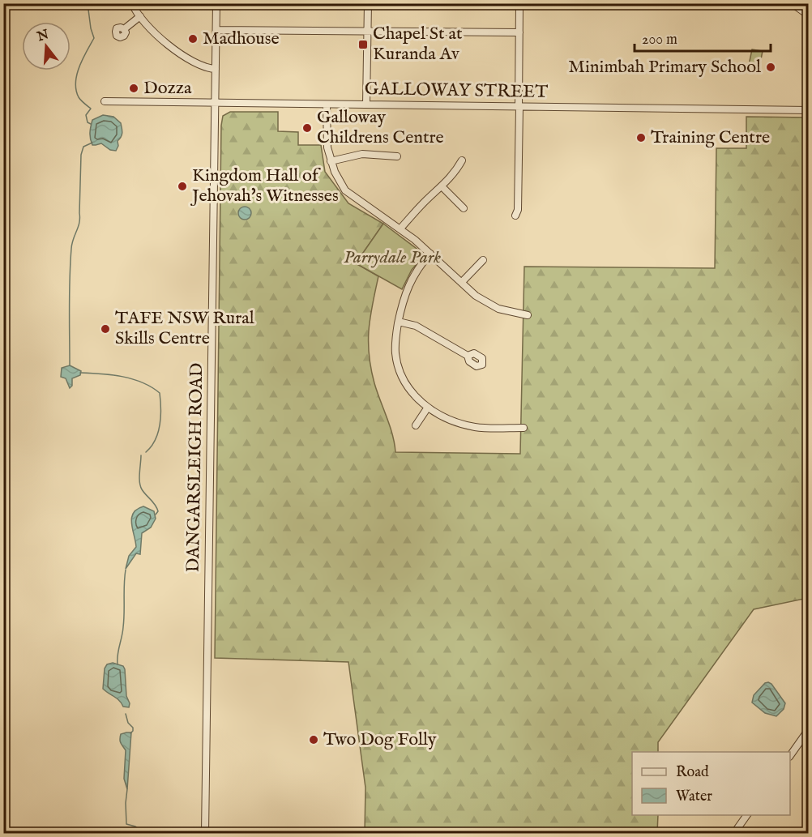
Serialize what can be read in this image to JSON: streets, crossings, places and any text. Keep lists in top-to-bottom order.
{
  "streets": {
    "street": ["GALLOWAY STREET", "DANGARSLEIGH ROAD"]
  },
  "crossings": [
    ["GALLOWAY STREET", "DANGARSLEIGH ROAD"]
  ],
  "parks": ["Parrydale Park"],
  "places": {
    "other": [
      "Madhouse",
      "Minimbah Primary School",
      "Dozza",
      "Galloway Childrens Centre",
      "Training Centre",
      "Kingdom Hall of Jehovah's Witnesses",
      "TAFE NSW Rural Skills Centre",
      "Two Dog Folly"
    ],
    "transit": ["Chapel St at Kuranda Av"]
  },
  "legend": ["Road", "Water"],
  "scale_bar": "200 m",
  "north": "top"
}
